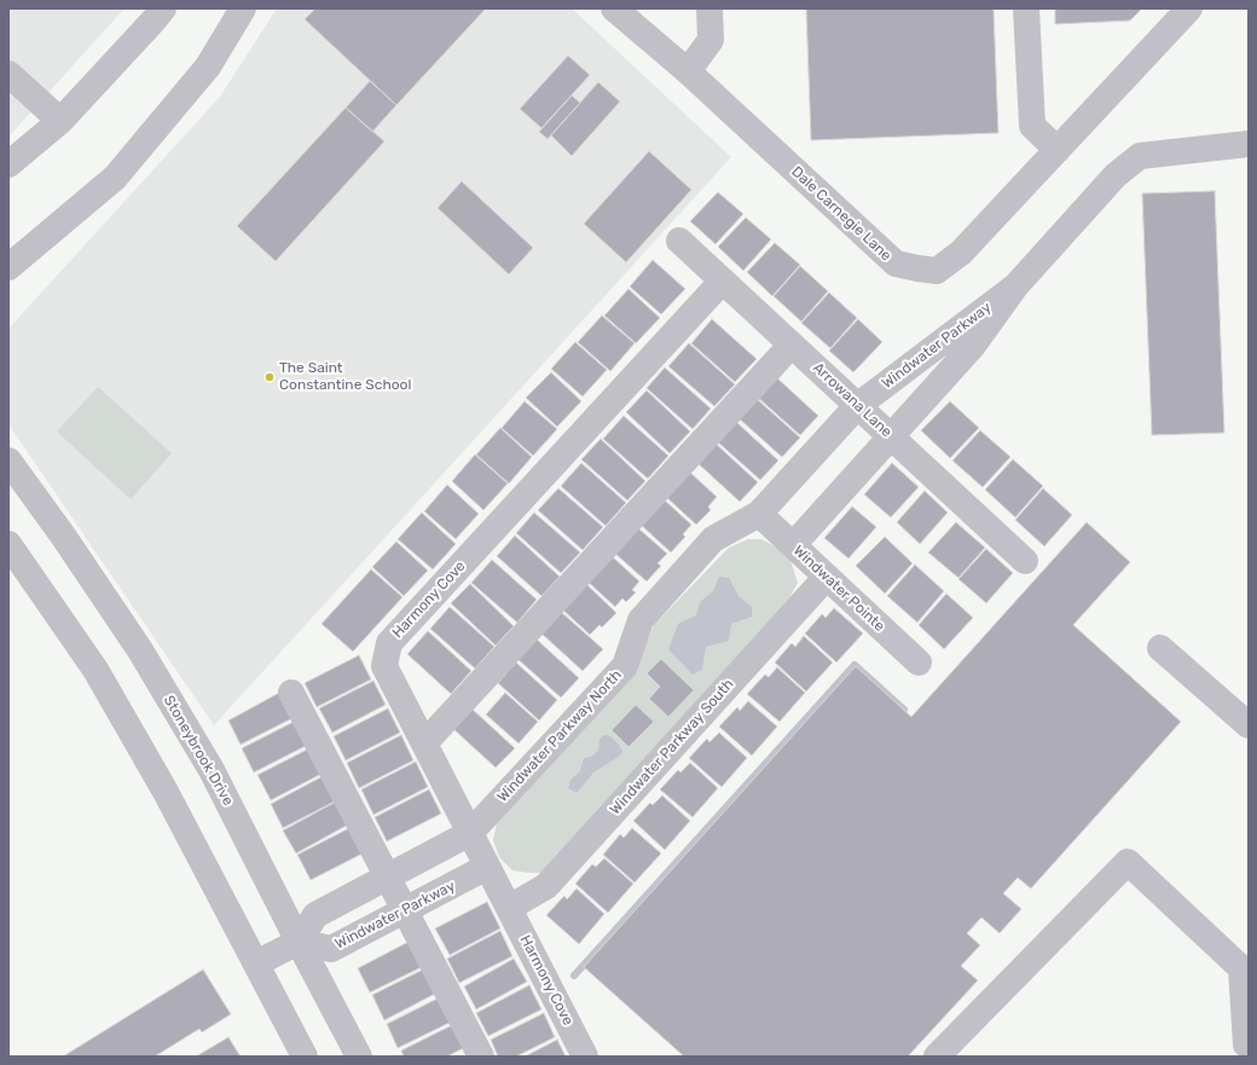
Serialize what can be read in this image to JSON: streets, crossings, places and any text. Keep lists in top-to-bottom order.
{
  "streets": {
    "street": [
      "Dale Carnegie Lane",
      "Windwater Parkway",
      "Arrowana Lane",
      "Windwater Pointe",
      "Harmony Cove",
      "Windwater Parkway North",
      "Windwater Parkway South",
      "Stoneybrook Drive"
    ]
  },
  "crossings": [
    ["Windwater Parkway", "Arrowana Lane"],
    ["Windwater Parkway", "Windwater Pointe"],
    ["Windwater Parkway", "Harmony Cove"],
    ["Windwater Parkway", "Windwater Parkway North"],
    ["Windwater Parkway", "Stoneybrook Drive"],
    ["Arrowana Lane", "Harmony Cove"],
    ["Windwater Pointe", "Windwater Parkway North"],
    ["Windwater Pointe", "Windwater Parkway South"],
    ["Harmony Cove", "Windwater Parkway North"],
    ["Harmony Cove", "Windwater Parkway South"]
  ],
  "places": ["The Saint Constantine School"]
}
